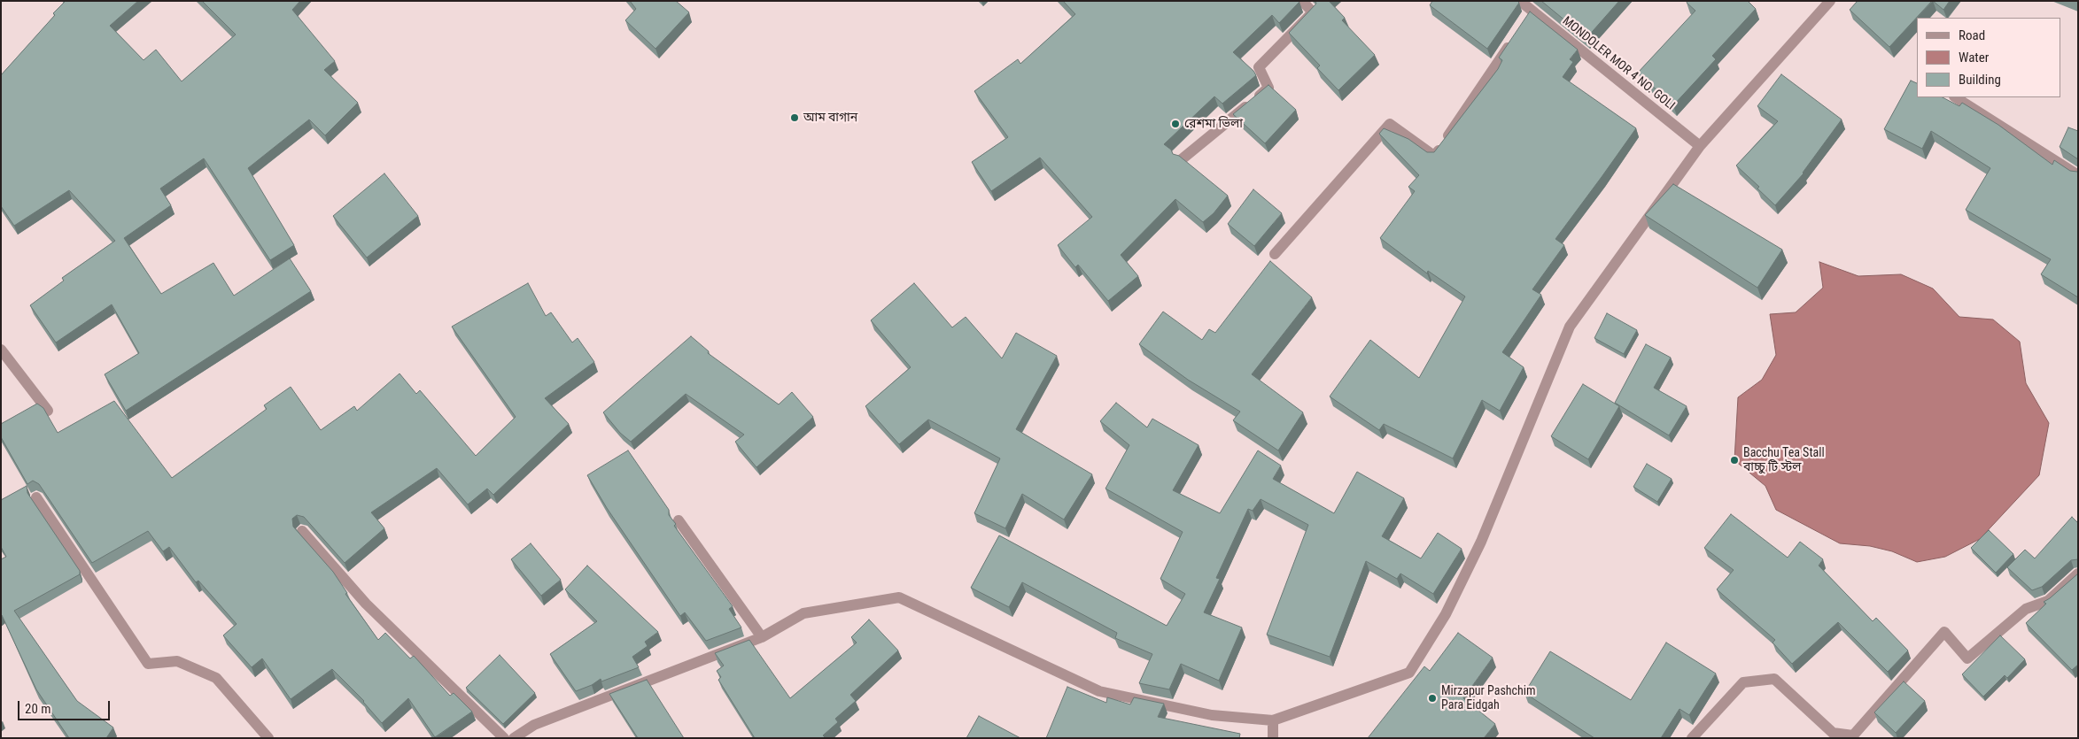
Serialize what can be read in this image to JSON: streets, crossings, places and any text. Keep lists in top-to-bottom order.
{
  "streets": {
    "street": ["MONDOLER MOR 4 NO. GOLI"]
  },
  "places": [
    "আম বাগান",
    "রেশমা ভিলা",
    "Bacchu Tea Stall বাচ্চু টি স্টল",
    "Mirzapur Pashchim Para Eidgah"
  ],
  "legend": ["Road", "Water", "Building"],
  "scale_bar": "20 m"
}
